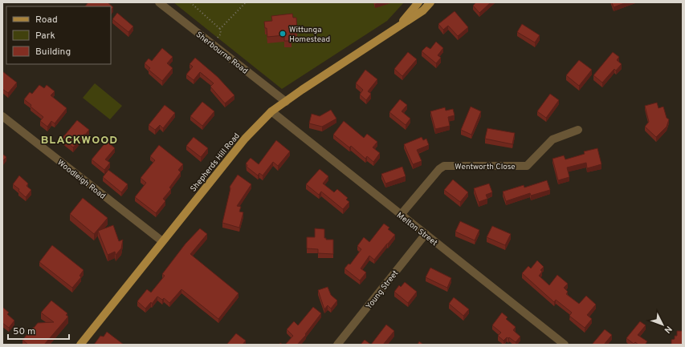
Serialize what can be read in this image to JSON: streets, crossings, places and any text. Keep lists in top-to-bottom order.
{
  "streets": {
    "main road": ["Shepherds Hill Road"],
    "street": [
      "Sherbourne Road",
      "Wentworth Close",
      "Woodleigh Road",
      "Melton Street",
      "Young Street"
    ]
  },
  "crossings": [
    ["Sherbourne Road", "Shepherds Hill Road"],
    ["Shepherds Hill Road", "Woodleigh Road"],
    ["Shepherds Hill Road", "Melton Street"],
    ["Wentworth Close", "Melton Street"],
    ["Melton Street", "Young Street"]
  ],
  "districts": ["BLACKWOOD"],
  "places": ["Wittunga Homestead"],
  "legend": ["Road", "Park", "Building"],
  "scale_bar": "50 m",
  "north": "bottom right"
}
